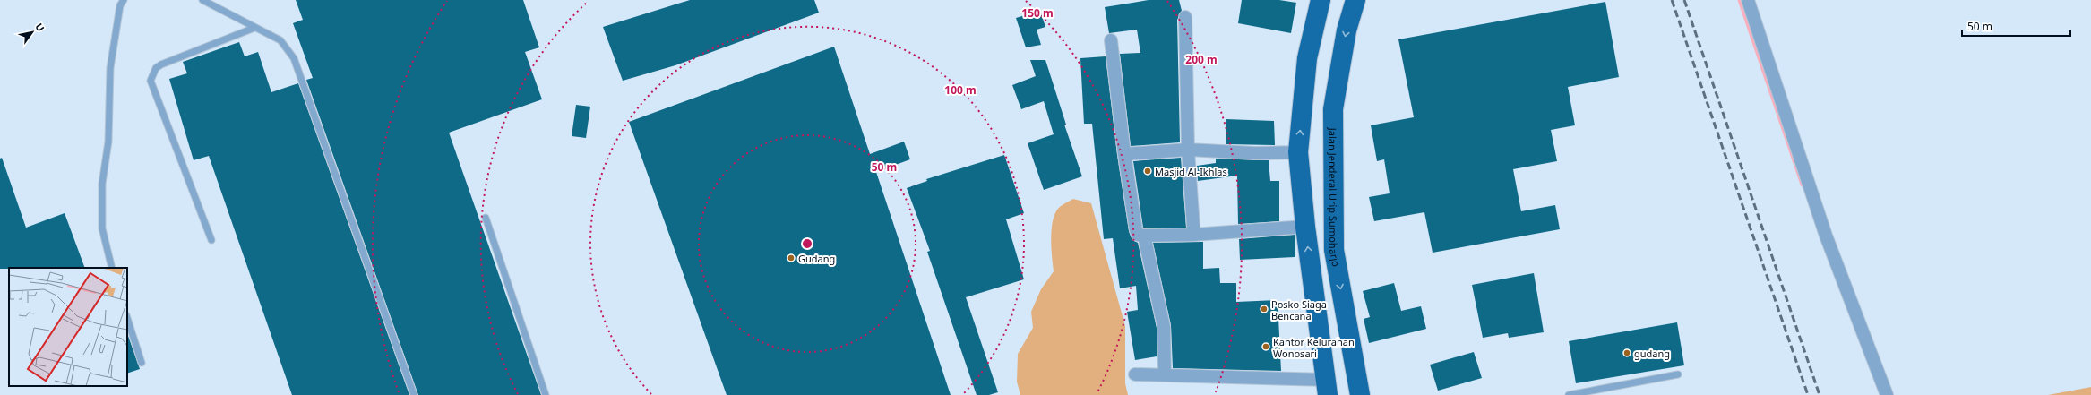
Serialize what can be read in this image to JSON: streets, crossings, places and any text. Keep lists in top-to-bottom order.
{
  "streets": {
    "highway": ["Jalan Jenderal Urip Sumoharjo"]
  },
  "places": [
    "Masjid Al-Ikhlas",
    "Gudang",
    "Posko Siaga Bencana",
    "Kantor Kelurahan Wonosari",
    "gudang"
  ],
  "scale_bar": "50 m",
  "north": "top right",
  "rings": [
    "150 m",
    "200 m",
    "100 m",
    "50 m"
  ]
}
